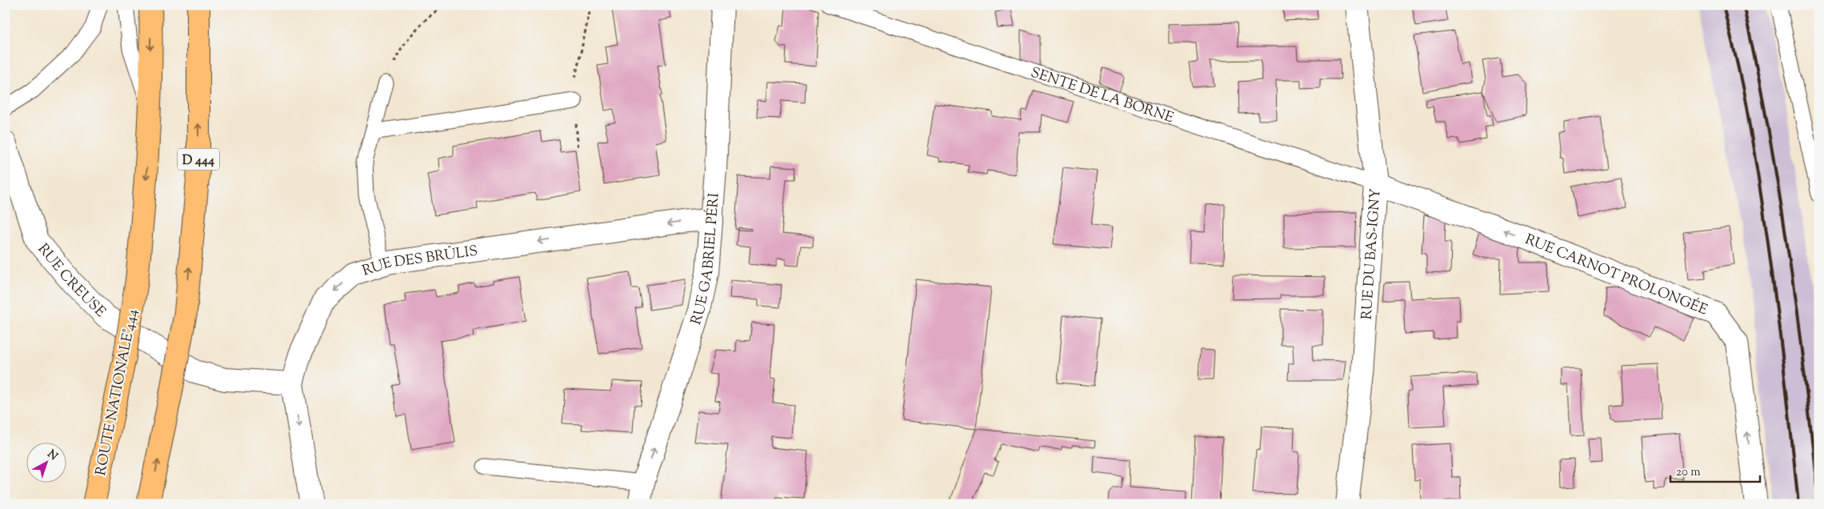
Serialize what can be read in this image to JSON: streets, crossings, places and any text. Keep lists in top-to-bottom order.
{
  "streets": {
    "main road": ["D 444", "ROUTE NATIONALE°444"],
    "street": [
      "RUE DU BAS-IGNY",
      "RUE GABRIEL PÉRI",
      "RUE DES BRÛLIS",
      "RUE CARNOT PROLONGÉE",
      "RUE CREUSE"
    ],
    "lane": ["SENTE DE LA BORNE"]
  },
  "crossings": [
    ["SENTE DE LA BORNE", "RUE DU BAS-IGNY"],
    ["SENTE DE LA BORNE", "RUE CARNOT PROLONGÉE"],
    ["RUE DU BAS-IGNY", "RUE CARNOT PROLONGÉE"],
    ["RUE GABRIEL PÉRI", "RUE DES BRÛLIS"],
    ["RUE DES BRÛLIS", "RUE CREUSE"]
  ],
  "one_way": ["RUE GABRIEL PÉRI", "RUE DES BRÛLIS", "RUE CARNOT PROLONGÉE"],
  "scale_bar": "20 m",
  "north": "top right"
}
